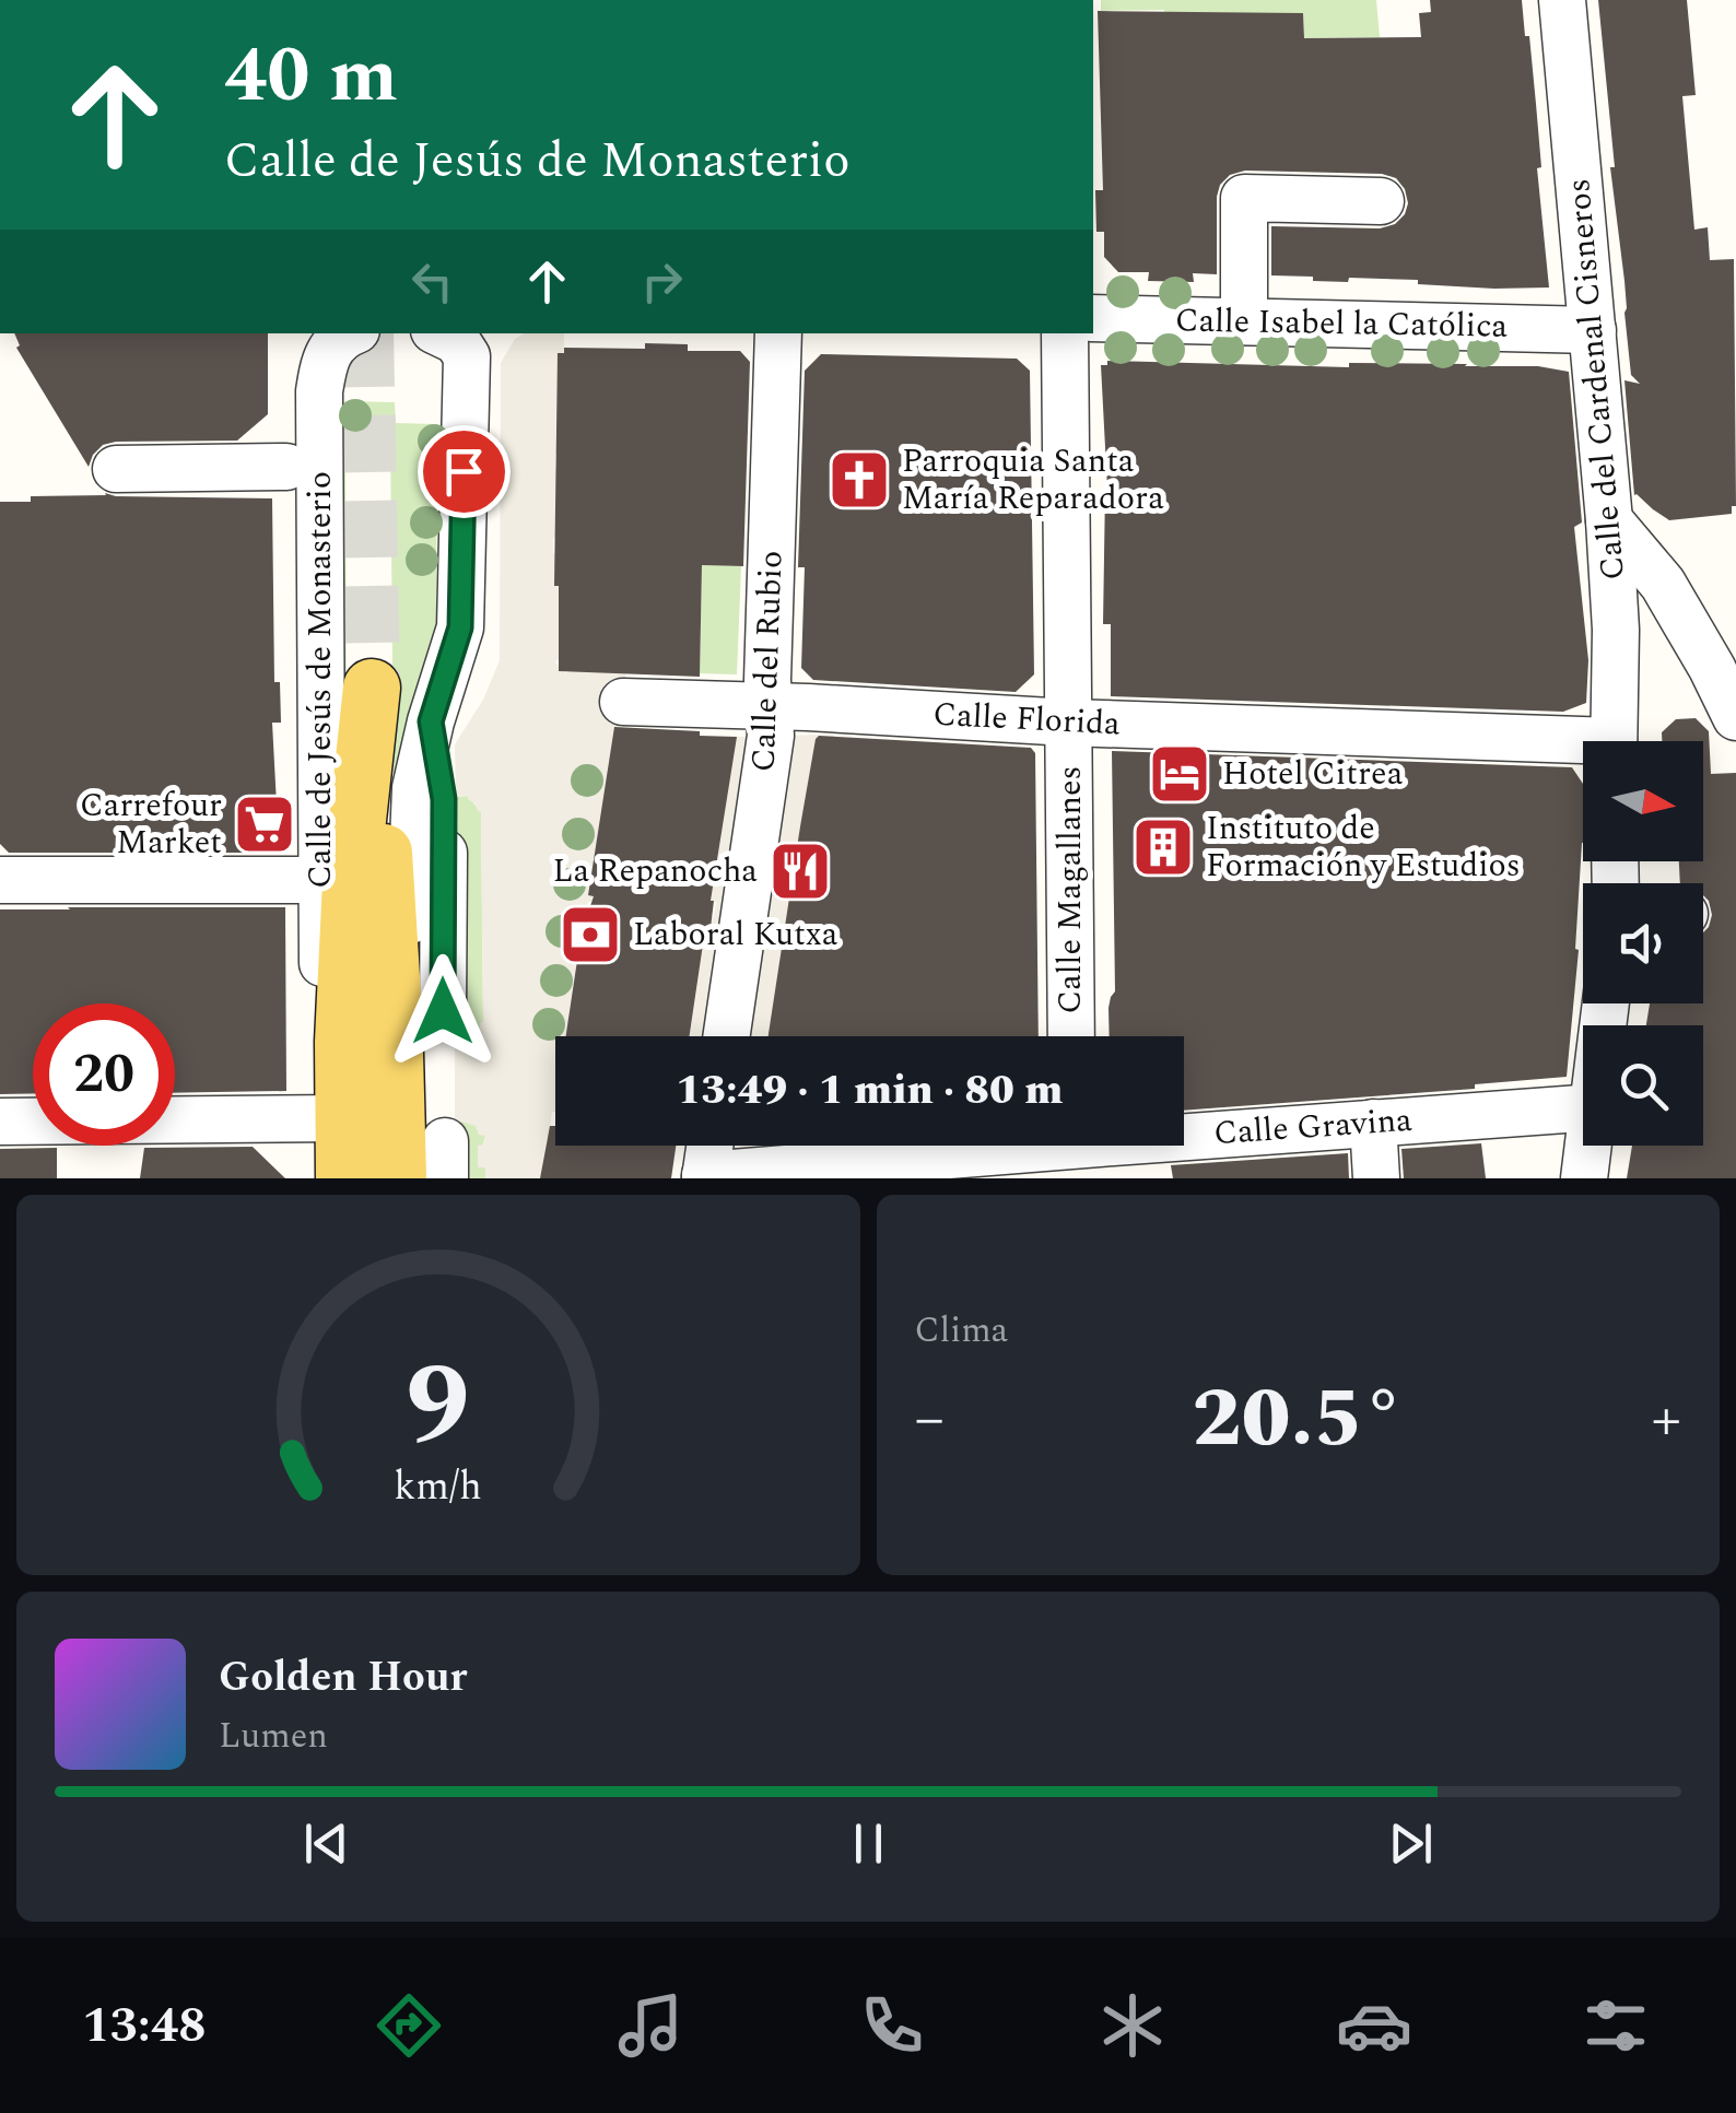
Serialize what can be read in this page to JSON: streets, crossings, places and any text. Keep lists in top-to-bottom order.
{
  "streets": {
    "main road": ["Calle de Jesús de Monasterio"],
    "street": [
      "Calle Isabel la Católica",
      "Calle del Cardenal Cisneros",
      "Calle del Rubio",
      "Calle Florida",
      "Calle Magallanes",
      "Calle Gravina"
    ]
  },
  "crossings": [
    ["Calle Isabel la Católica", "Calle del Cardenal Cisneros"],
    ["Calle del Rubio", "Calle Florida"],
    ["Calle Florida", "Calle Magallanes"]
  ],
  "places": {
    "church": ["Parroquia Santa María Reparadora"],
    "hotel": ["Hotel Citrea"],
    "supermarket": ["Carrefour Market"],
    "building": ["Instituto de Formación y Estudios"],
    "restaurant": ["La Repanocha"],
    "bank": ["Laboral Kutxa"]
  },
  "north": "right",
  "page": {
    "turn": ["40 m", "Calle de Jesús de Monasterio"],
    "limit": "20",
    "trip": "13:49 · 1 min · 80 m",
    "tile": "Clima",
    "heat": ["−", "20.5°", "+"],
    "song": ["Golden Hour", "Lumen"],
    "tabs": "13:48",
    "gauge": ["9", "km/h"]
  }
}
